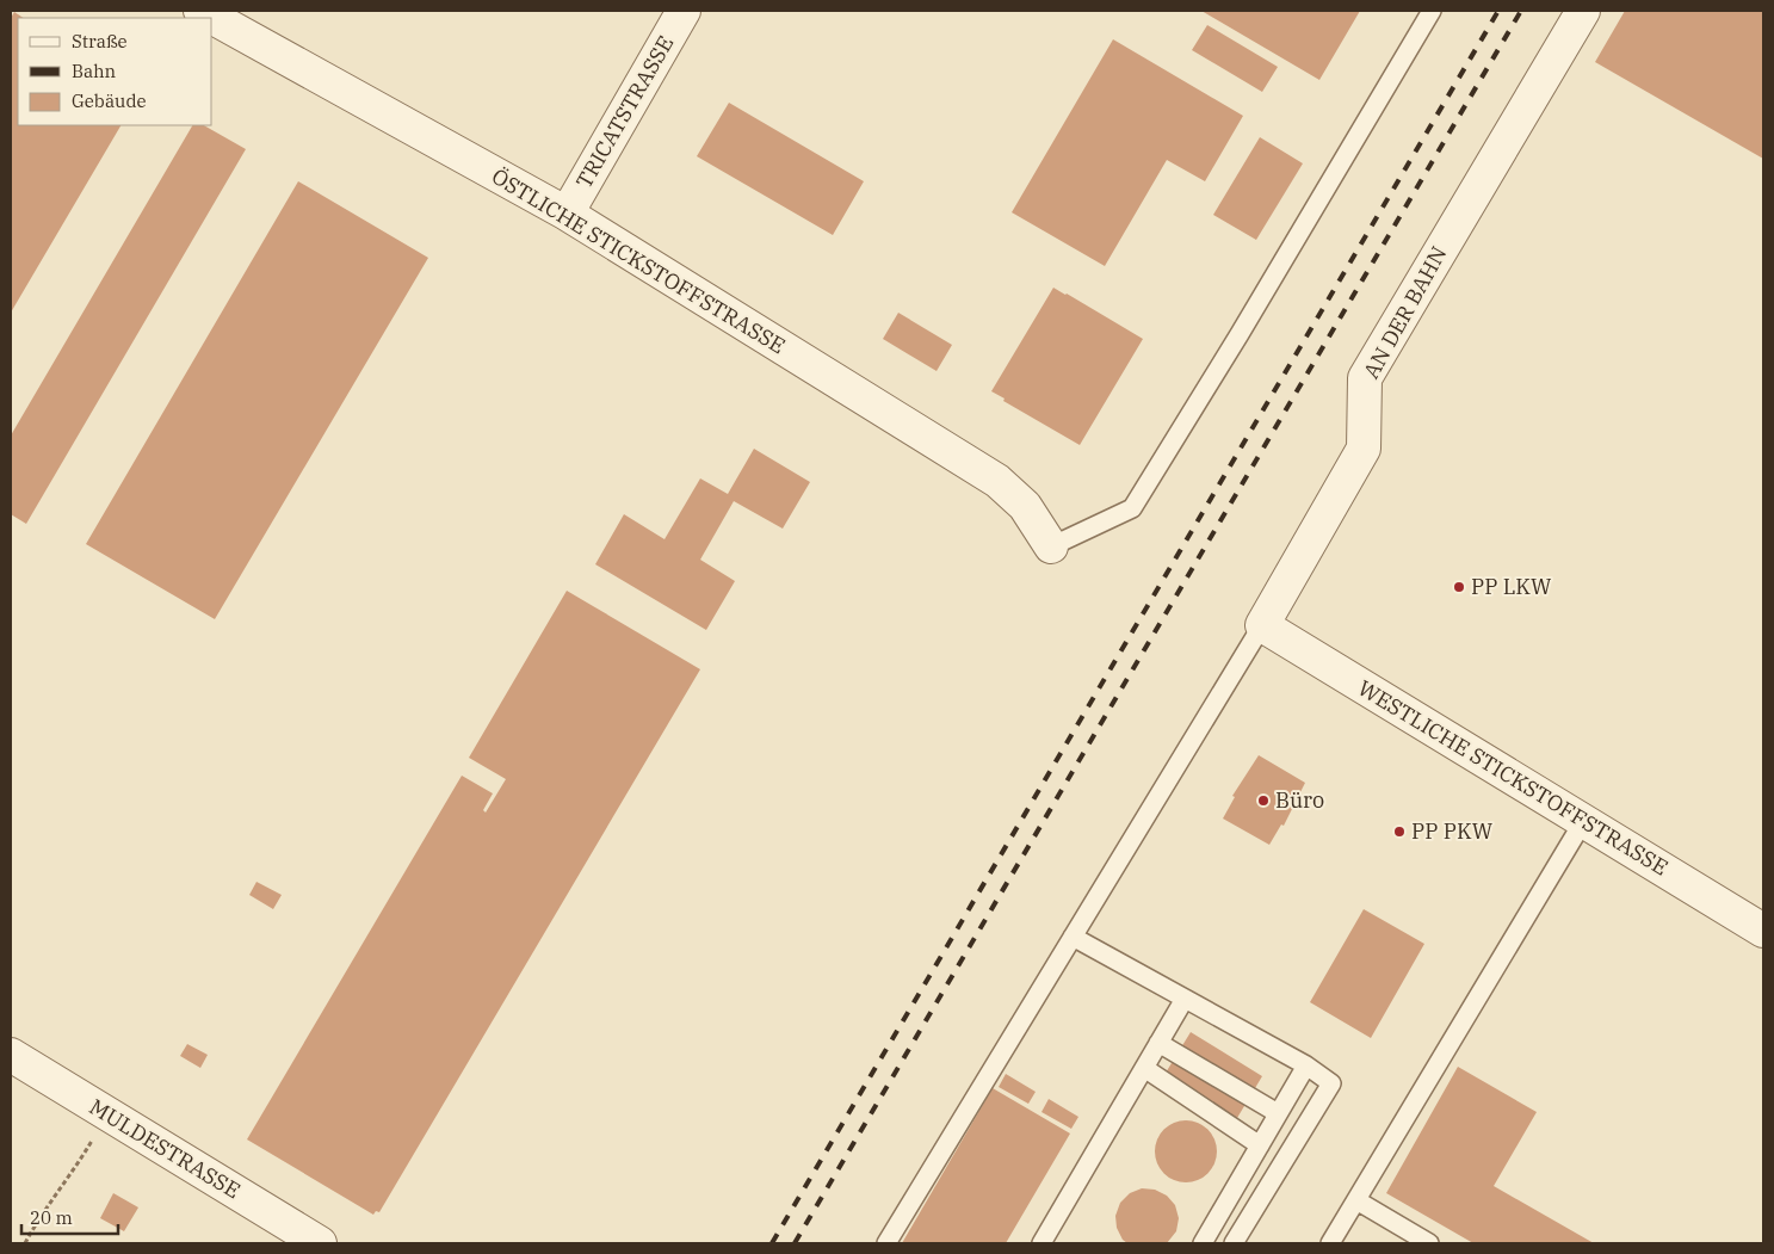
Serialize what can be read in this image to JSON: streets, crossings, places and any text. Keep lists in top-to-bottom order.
{
  "streets": {
    "street": [
      "TRICATSTRASSE",
      "ÖSTLICHE STICKSTOFFSTRASSE",
      "AN DER BAHN",
      "WESTLICHE STICKSTOFFSTRASSE",
      "MULDESTRASSE"
    ]
  },
  "crossings": [
    ["TRICATSTRASSE", "ÖSTLICHE STICKSTOFFSTRASSE"],
    ["AN DER BAHN", "WESTLICHE STICKSTOFFSTRASSE"]
  ],
  "places": ["PP LKW", "Büro", "PP PKW"],
  "legend": ["Straße", "Bahn", "Gebäude"],
  "scale_bar": "20 m"
}
